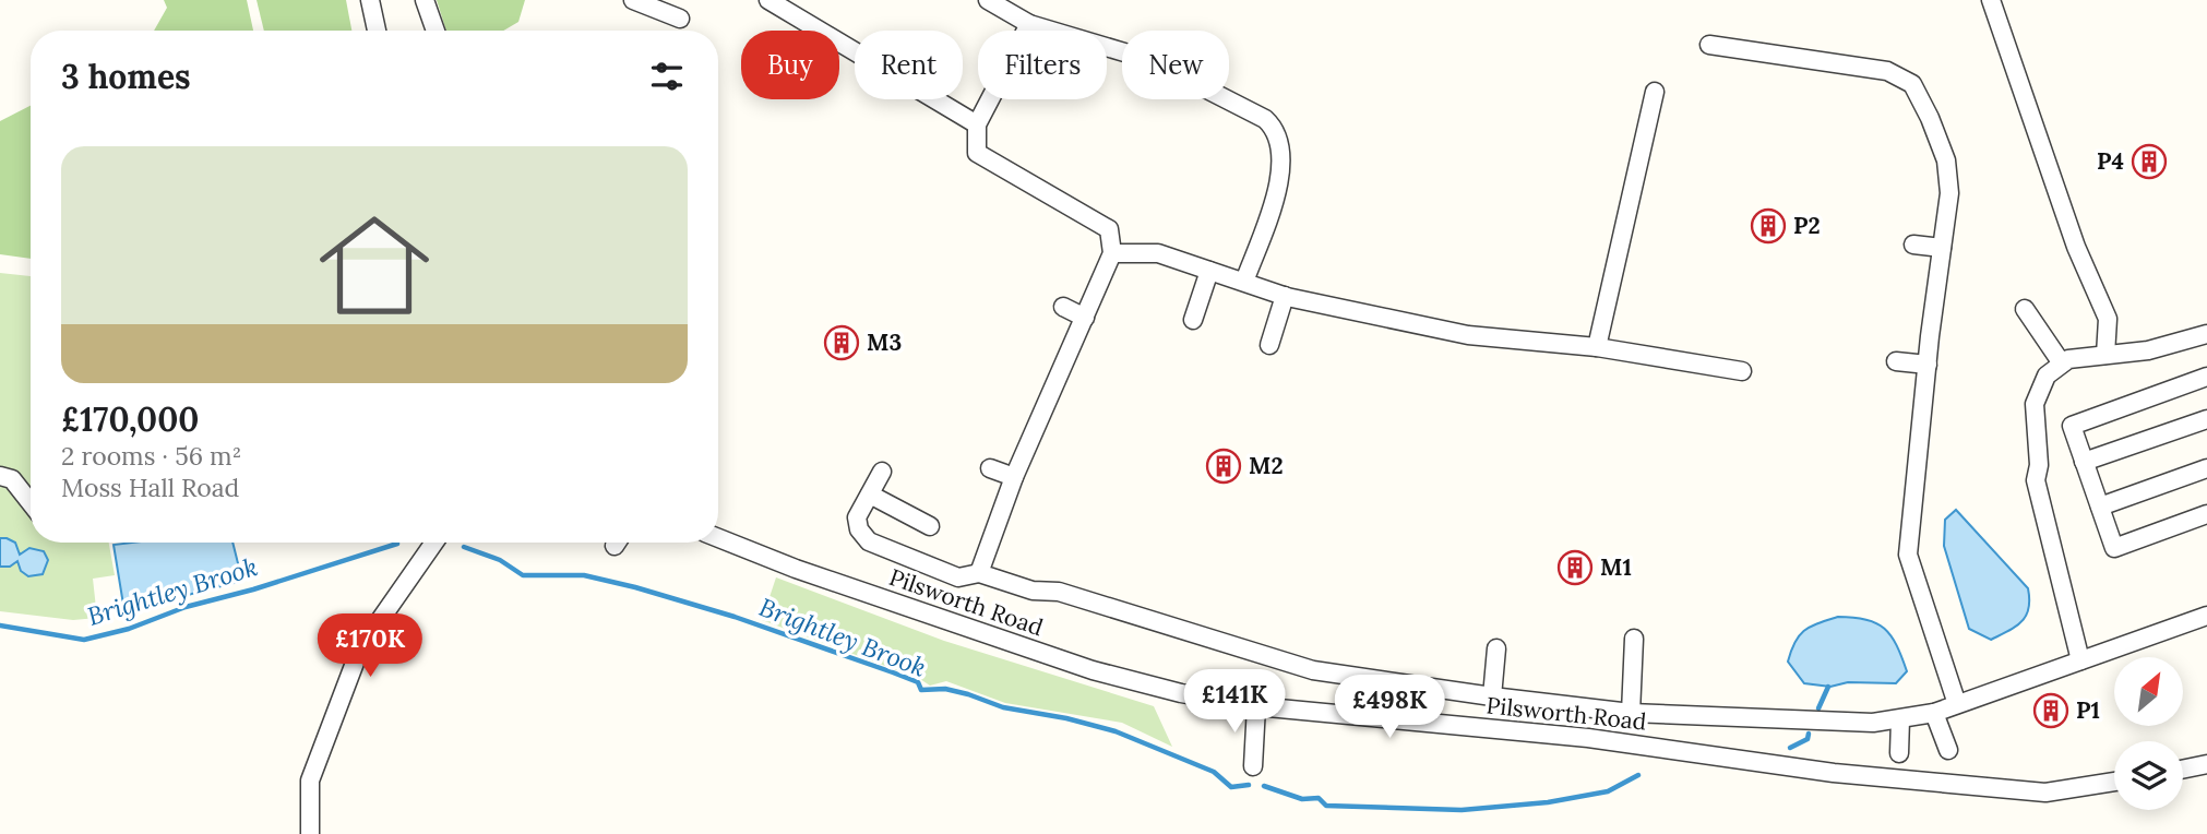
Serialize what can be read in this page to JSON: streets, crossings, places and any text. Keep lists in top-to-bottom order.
{
  "streets": {
    "street": ["Pilsworth Road"]
  },
  "water": ["Brightley Brook"],
  "places": {
    "building": [
      "P4",
      "P2",
      "M3",
      "M2",
      "M1",
      "P1"
    ]
  },
  "north": "top right",
  "page": {
    "chip": [
      "Buy",
      "Rent",
      "Filters",
      "New"
    ],
    "heading": "3 homes",
    "list": [
      {
        "name": "£170,000",
        "note": "2 rooms · 56 m² · Moss Hall Road"
      }
    ],
    "price": ["£170K", "£141K", "£498K"]
  }
}
